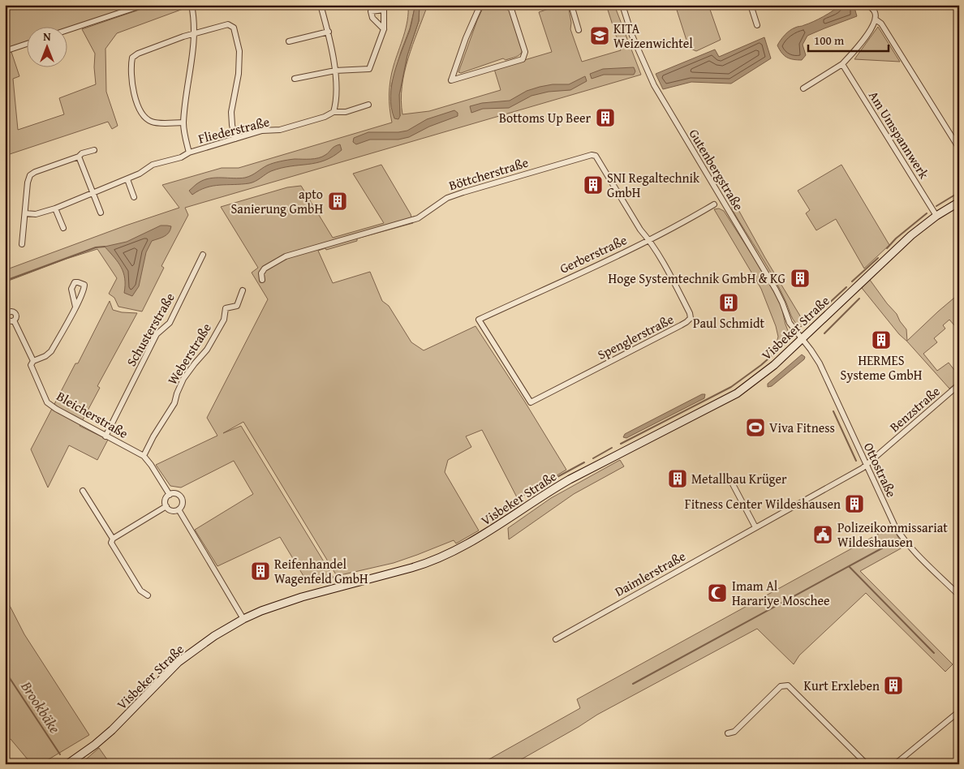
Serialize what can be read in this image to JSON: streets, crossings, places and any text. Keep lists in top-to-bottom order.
{
  "streets": {
    "main road": ["Visbeker Straße"],
    "street": [
      "Fliederstraße",
      "Am Umspannwerk",
      "Gutenbergstraße",
      "Böttcherstraße",
      "Gerberstraße",
      "Schusterstraße",
      "Spenglerstraße",
      "Weberstraße",
      "Benzstraße",
      "Bleicherstraße",
      "Ottostraße",
      "Daimlerstraße"
    ]
  },
  "crossings": [
    ["Am Umspannwerk", "Visbeker Straße"],
    ["Gutenbergstraße", "Visbeker Straße"],
    ["Gutenbergstraße", "Ottostraße"],
    ["Böttcherstraße", "Gerberstraße"],
    ["Böttcherstraße", "Spenglerstraße"],
    ["Gerberstraße", "Spenglerstraße"],
    ["Visbeker Straße", "Ottostraße"],
    ["Schusterstraße", "Bleicherstraße"],
    ["Weberstraße", "Bleicherstraße"],
    ["Benzstraße", "Ottostraße"],
    ["Benzstraße", "Daimlerstraße"],
    ["Ottostraße", "Daimlerstraße"]
  ],
  "water": ["Brookbäke"],
  "places": {
    "school or university": ["KITA Weizenwichtel"],
    "building": [
      "Bottoms Up Beer",
      "SNI Regaltechnik GmbH",
      "apto Sanierung GmbH",
      "Hoge Systemtechnik GmbH & KG",
      "Paul Schmidt",
      "HERMES Systeme GmbH",
      "Metallbau Krüger",
      "Fitness Center Wildeshausen",
      "Reifenhandel Wagenfeld GmbH",
      "Kurt Erxleben"
    ],
    "sports": ["Viva Fitness"],
    "public building": ["Polizeikommissariat Wildeshausen"],
    "mosque": ["Imam Al Harariye Moschee"]
  },
  "scale_bar": "100 m",
  "north": "top"
}
